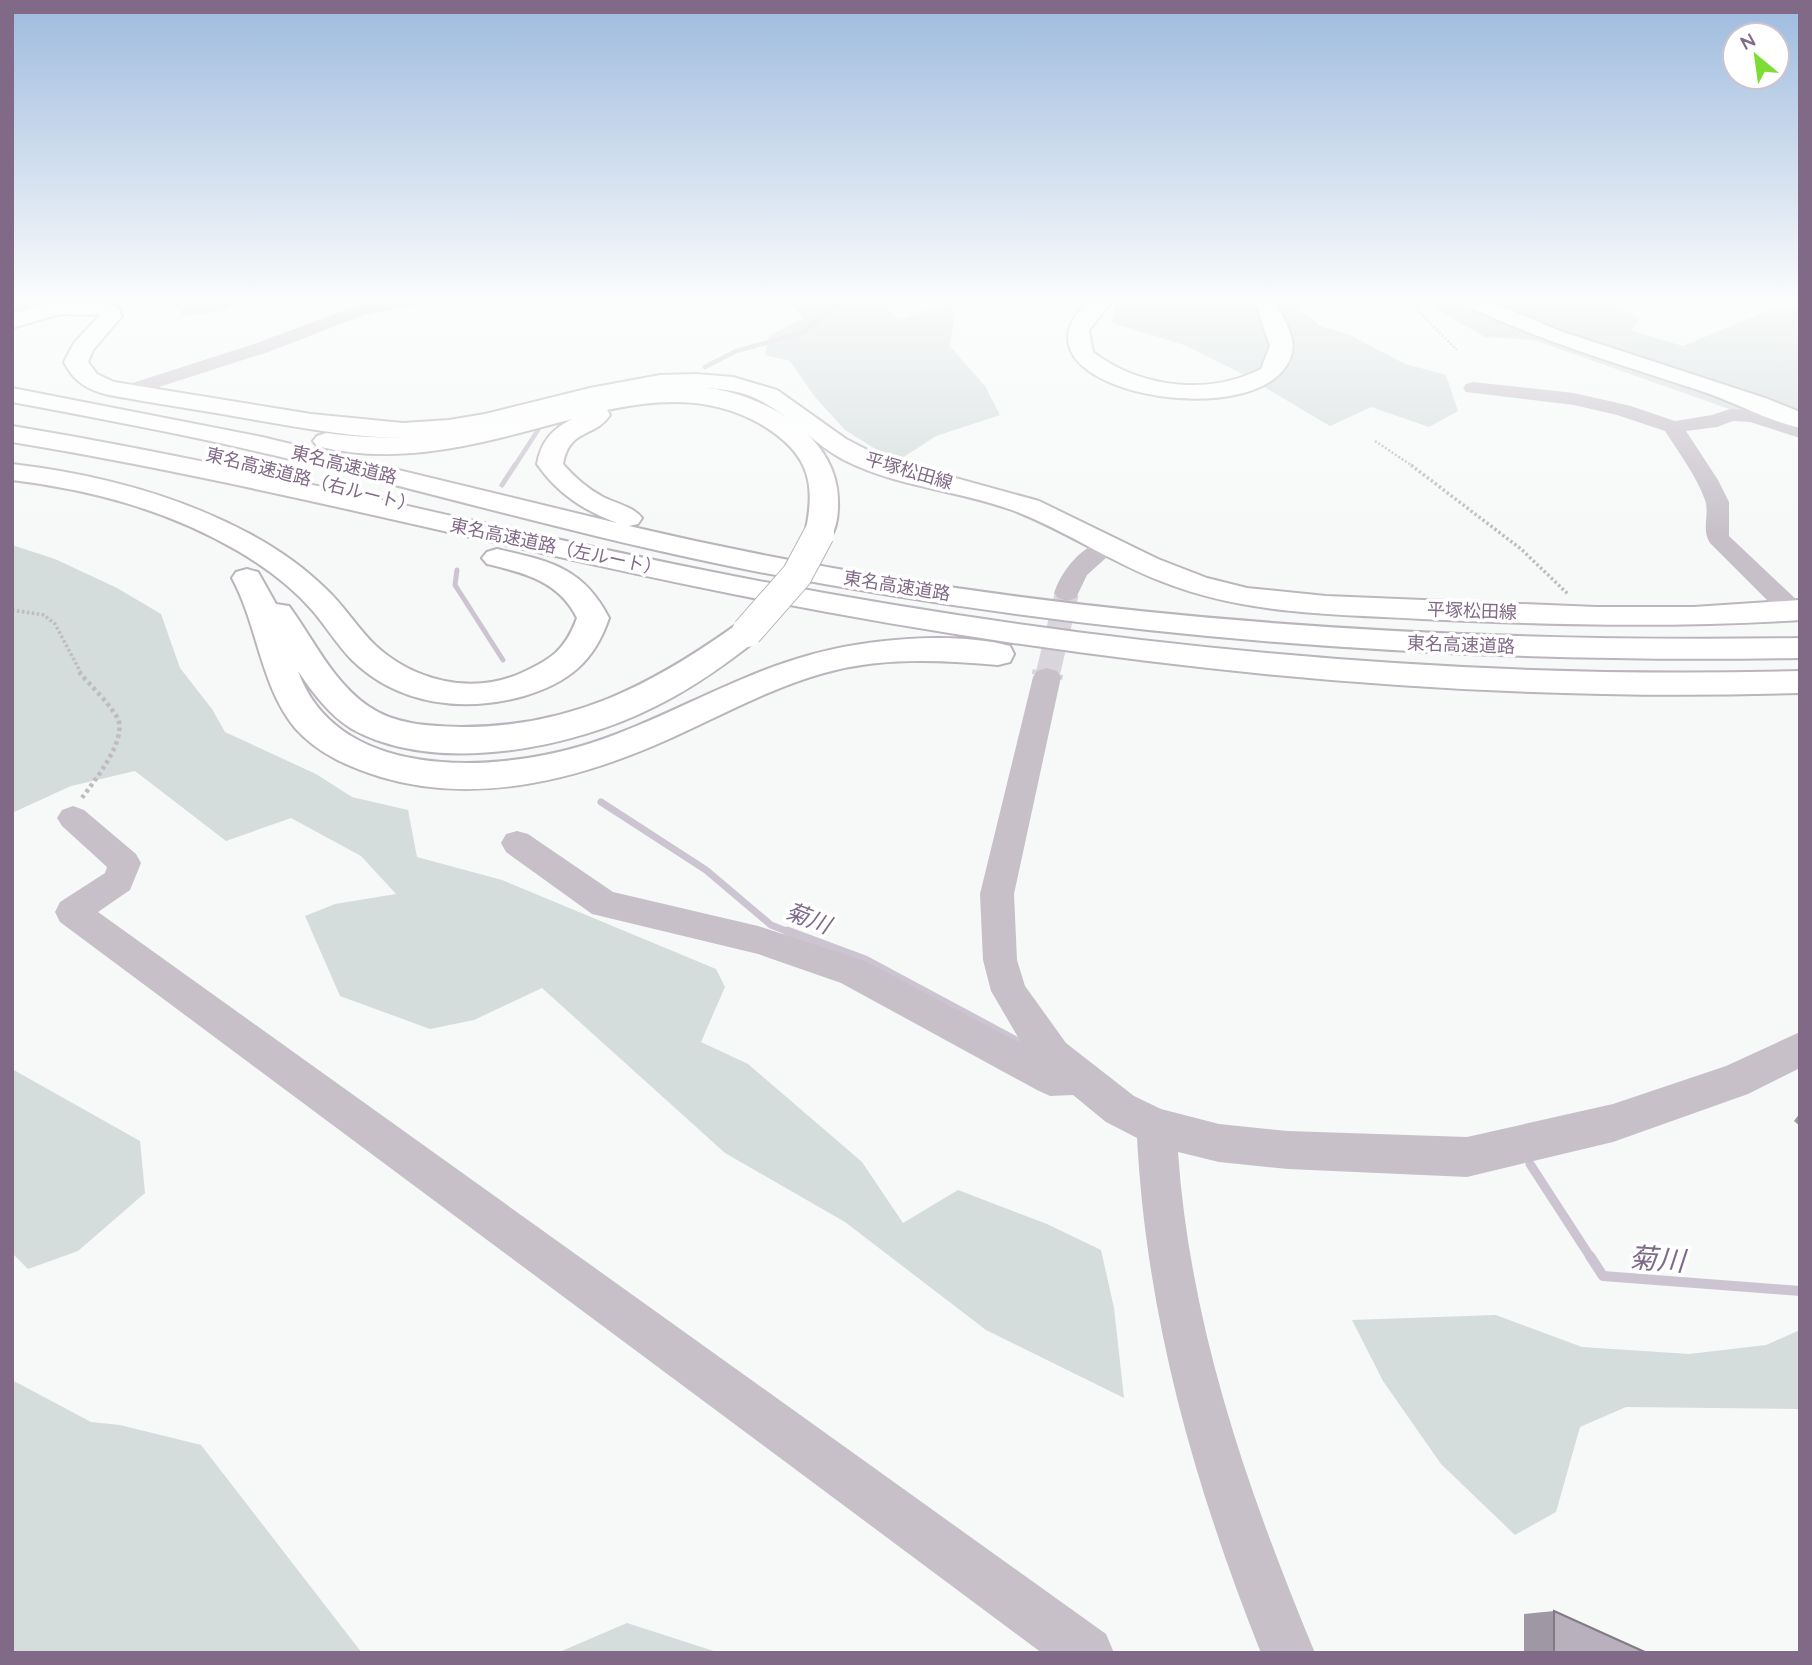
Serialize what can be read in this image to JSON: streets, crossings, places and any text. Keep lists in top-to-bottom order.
{
  "streets": {
    "main road": [
      "東名高速道路",
      "平塚松田線",
      "東名高速道路（右ルート）",
      "東名高速道路（左ルート）"
    ]
  },
  "crossings": [
    ["東名高速道路", "東名高速道路（右ルート）"],
    ["東名高速道路", "東名高速道路（左ルート）"],
    ["東名高速道路（右ルート）", "東名高速道路（左ルート）"]
  ],
  "water": ["菊川"],
  "north": "top left"
}
